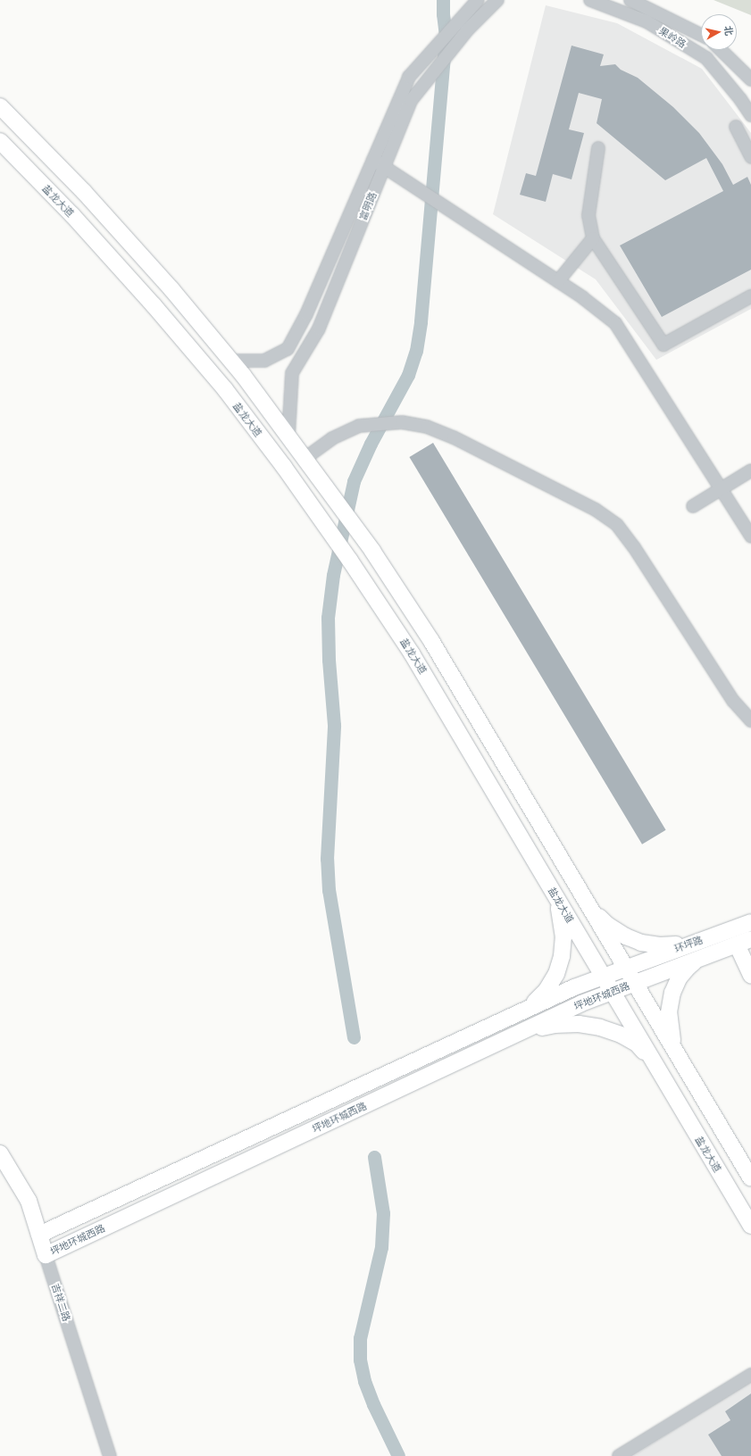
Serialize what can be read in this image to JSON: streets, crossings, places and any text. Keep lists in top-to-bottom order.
{
  "streets": {
    "main road": [
      "盐龙大道",
      "环坪路",
      "坪地环城西路",
      "吉祥二路"
    ],
    "street": ["果岭路", "富明路"]
  },
  "crossings": [
    ["盐龙大道", "坪地环城西路"],
    ["环坪路", "坪地环城西路"],
    ["坪地环城西路", "吉祥二路"]
  ],
  "north": "right"
}
